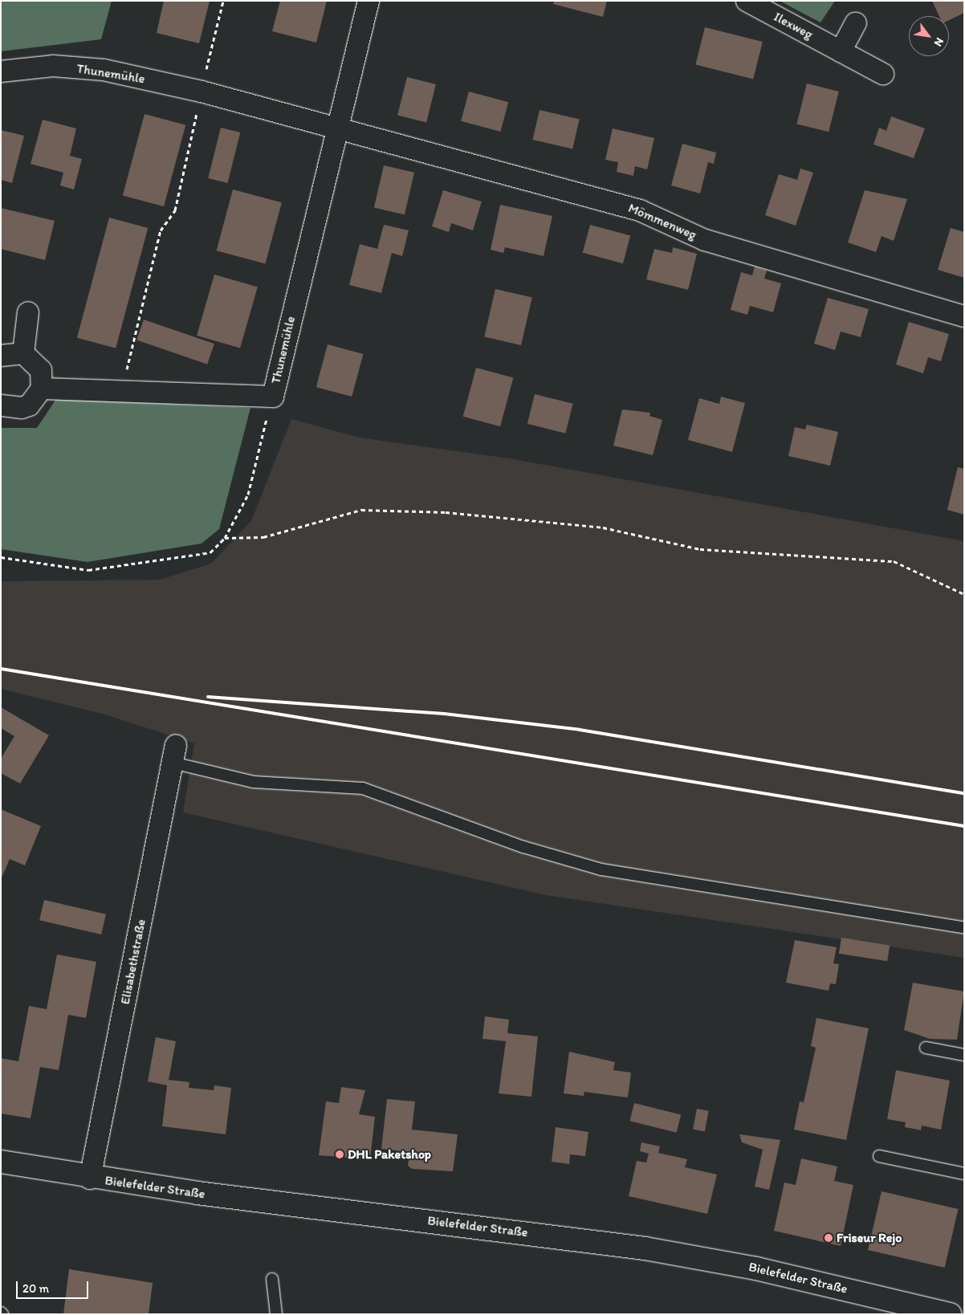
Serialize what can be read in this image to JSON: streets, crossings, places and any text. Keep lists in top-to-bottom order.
{
  "streets": {
    "main road": ["Bielefelder Straße"],
    "street": [
      "Ilexweg",
      "Thunemühle",
      "Mömmenweg",
      "Elisabethstraße"
    ]
  },
  "crossings": [
    ["Thunemühle", "Mömmenweg"],
    ["Elisabethstraße", "Bielefelder Straße"]
  ],
  "places": ["DHL Paketshop", "Friseur Rejo"],
  "scale_bar": "20 m",
  "north": "bottom right"
}
